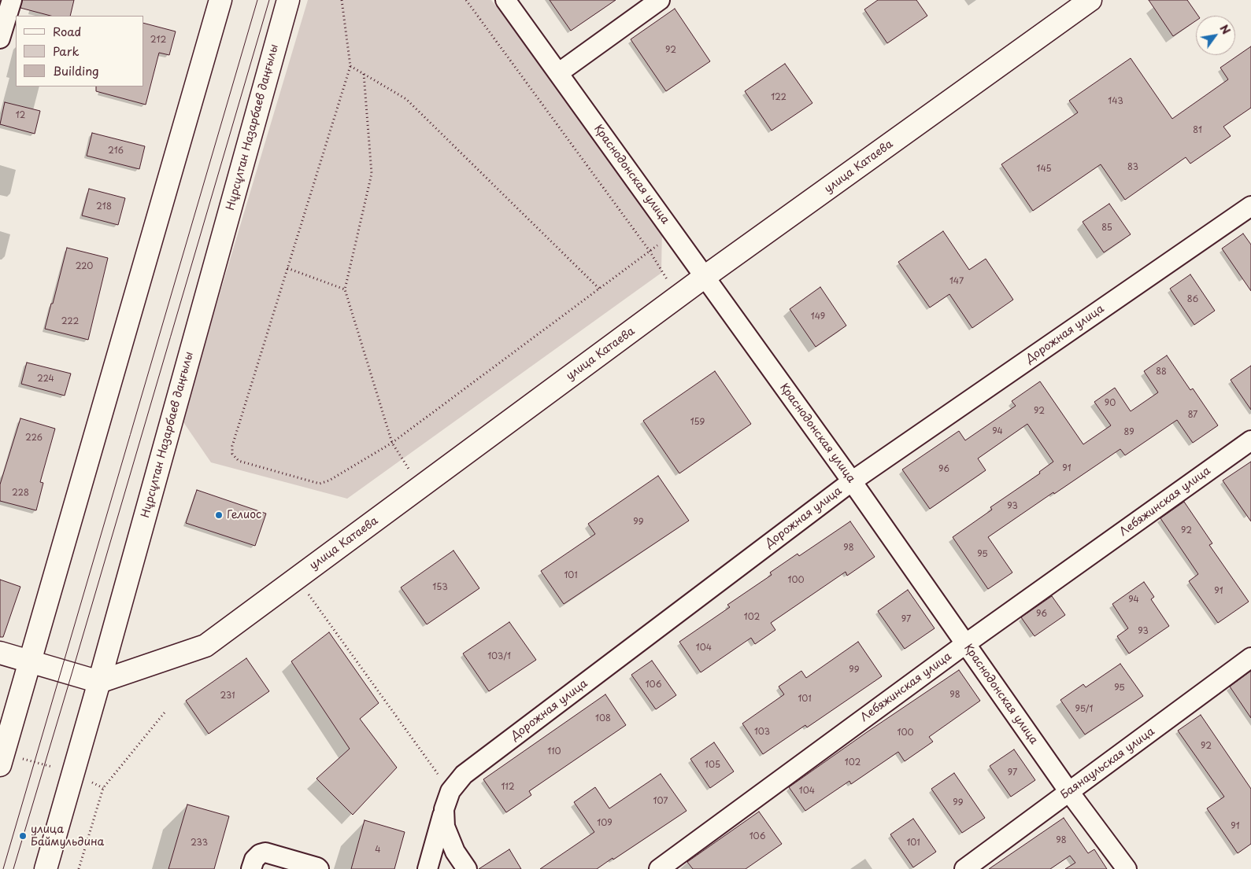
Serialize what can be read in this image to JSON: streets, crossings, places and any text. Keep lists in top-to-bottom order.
{
  "streets": {
    "main road": ["Нұрсұлтан Назарбаев даңғылы", "улица Катаева"],
    "street": [
      "Краснодонская улица",
      "Дорожная улица",
      "Лебяжинская улица",
      "Баянаульская улица"
    ]
  },
  "crossings": [
    ["Нұрсұлтан Назарбаев даңғылы", "улица Катаева"],
    ["улица Катаева", "Краснодонская улица"],
    ["Краснодонская улица", "Дорожная улица"],
    ["Краснодонская улица", "Лебяжинская улица"],
    ["Краснодонская улица", "Баянаульская улица"]
  ],
  "places": ["Гелиос", "улица Баймульдина"],
  "house_numbers": [
    "212",
    "92",
    "122",
    "143",
    "12",
    "81",
    "216",
    "83",
    "145",
    "218",
    "85",
    "220",
    "147",
    "86",
    "149",
    "222",
    "88",
    "224",
    "90",
    "92",
    "87",
    "159",
    "94",
    "89",
    "226",
    "91",
    "96",
    "228",
    "93",
    "99",
    "92",
    "98",
    "95",
    "101",
    "100",
    "153",
    "91",
    "94",
    "96",
    "102",
    "97",
    "93",
    "104",
    "103/1",
    "99",
    "106",
    "95",
    "98",
    "231",
    "101",
    "95/1",
    "108",
    "103",
    "100",
    "92",
    "110",
    "102",
    "105",
    "97",
    "112",
    "104",
    "107",
    "99",
    "109",
    "91",
    "106",
    "98",
    "233",
    "101",
    "4"
  ],
  "legend": ["Road", "Park", "Building"],
  "north": "top right"
}
